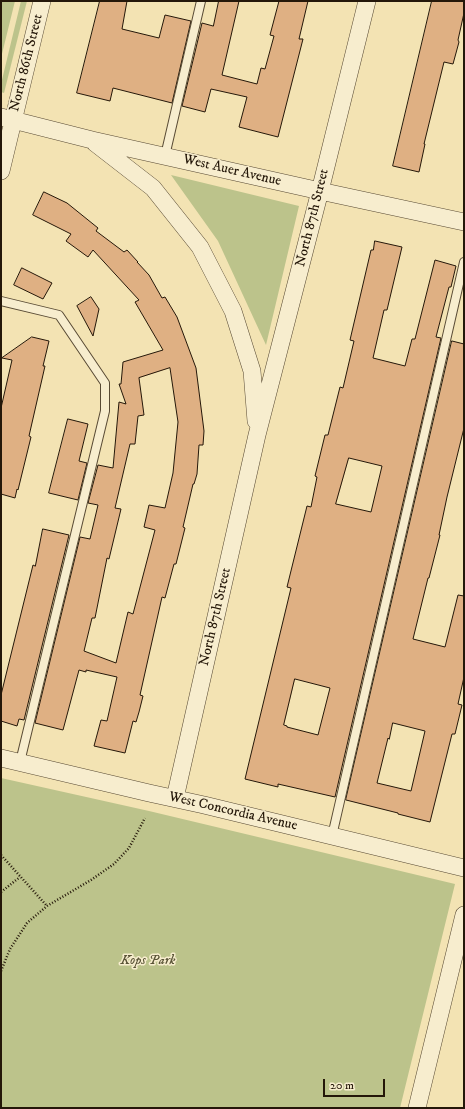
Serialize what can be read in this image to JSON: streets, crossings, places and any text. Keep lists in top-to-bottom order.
{
  "streets": {
    "street": [
      "North 86th Street",
      "West Auer Avenue",
      "North 87th Street",
      "West Concordia Avenue"
    ]
  },
  "crossings": [
    ["North 86th Street", "West Auer Avenue"],
    ["West Auer Avenue", "North 87th Street"],
    ["North 87th Street", "West Concordia Avenue"]
  ],
  "parks": ["Kops Park"],
  "scale_bar": "20 m"
}
